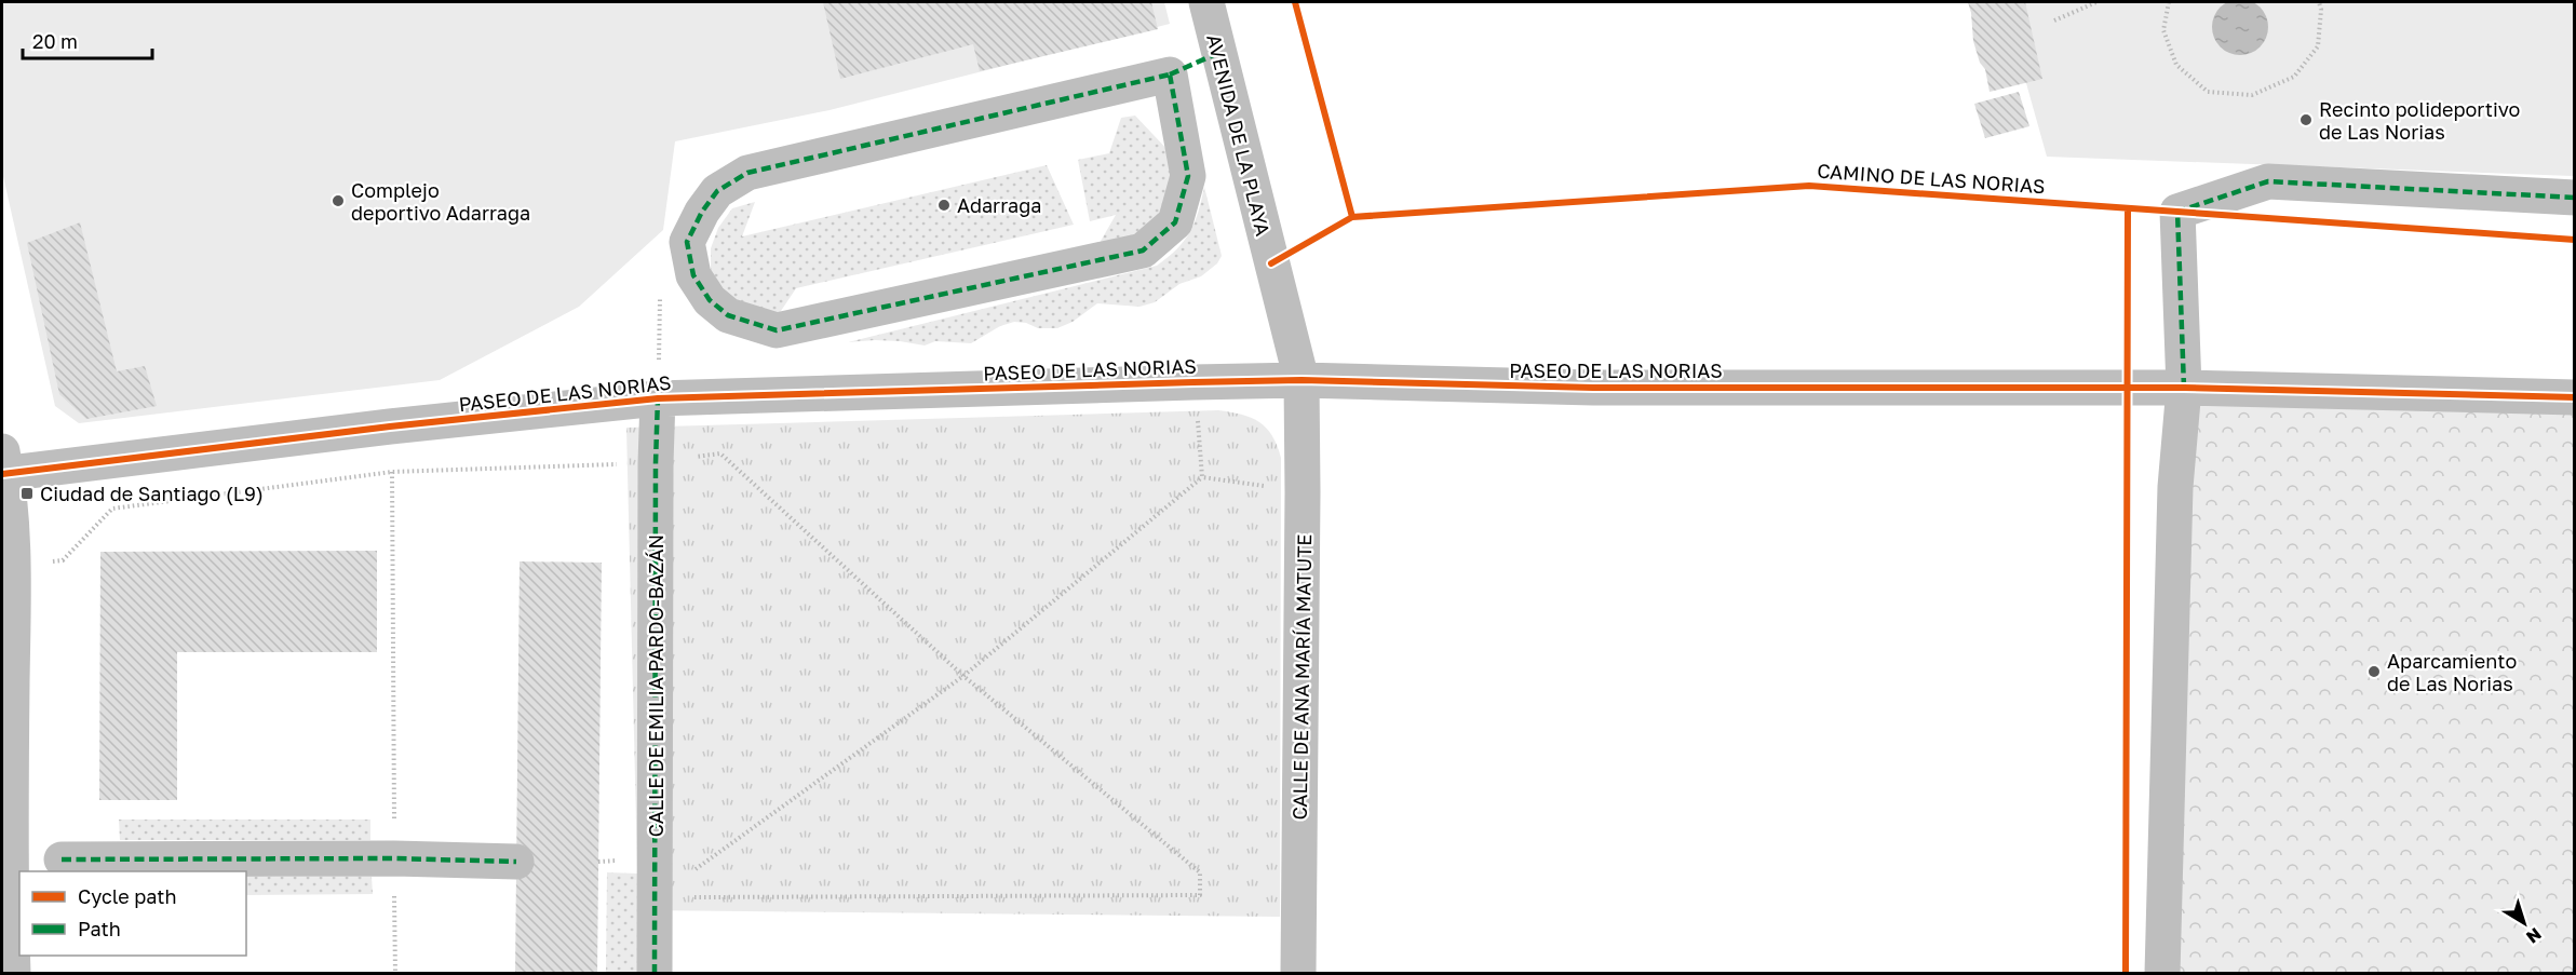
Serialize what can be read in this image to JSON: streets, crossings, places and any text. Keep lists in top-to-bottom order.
{
  "streets": {
    "street": [
      "AVENIDA DE LA PLAYA",
      "PASEO DE LAS NORIAS",
      "CALLE DE ANA MARÍA MATUTE",
      "CALLE DE EMILIA PARDO-BAZÁN"
    ],
    "cycle path": ["CAMINO DE LAS NORIAS"]
  },
  "crossings": [
    ["AVENIDA DE LA PLAYA", "PASEO DE LAS NORIAS"],
    ["AVENIDA DE LA PLAYA", "CALLE DE ANA MARÍA MATUTE"],
    ["PASEO DE LAS NORIAS", "CALLE DE ANA MARÍA MATUTE"],
    ["PASEO DE LAS NORIAS", "CALLE DE EMILIA PARDO-BAZÁN"]
  ],
  "places": {
    "other": [
      "Recinto polideportivo de Las Norias",
      "Complejo deportivo Adarraga",
      "Adarraga",
      "Aparcamiento de Las Norias"
    ],
    "transit": ["Ciudad de Santiago (L9)"]
  },
  "legend": ["Cycle path", "Path"],
  "scale_bar": "20 m",
  "north": "bottom right"
}
